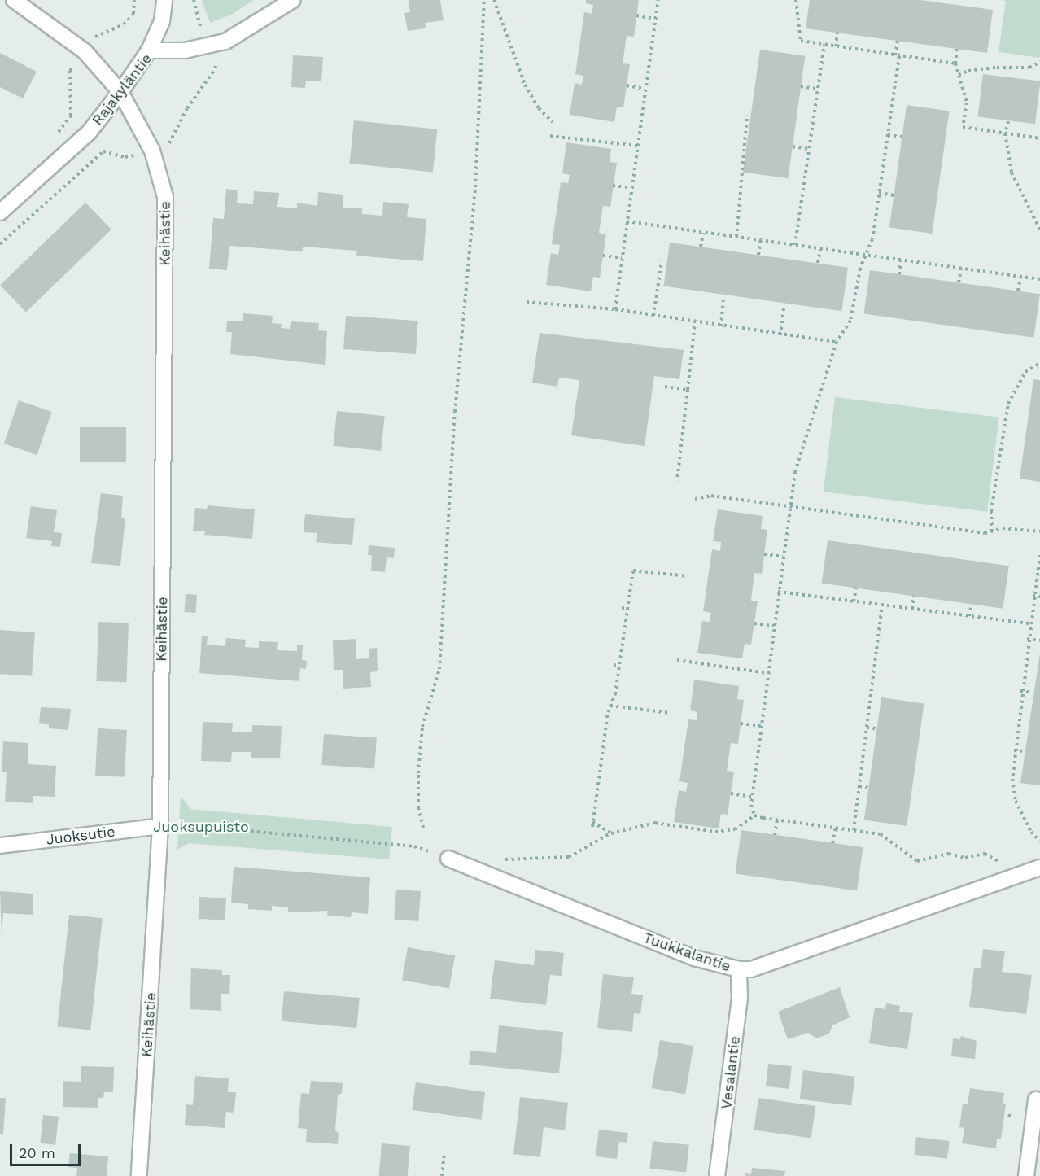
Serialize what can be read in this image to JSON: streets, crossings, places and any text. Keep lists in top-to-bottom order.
{
  "streets": {
    "street": [
      "Rajakyläntie",
      "Keihästie",
      "Juoksutie",
      "Tuukkalantie",
      "Vesalantie"
    ]
  },
  "crossings": [
    ["Rajakyläntie", "Keihästie"],
    ["Keihästie", "Juoksutie"],
    ["Tuukkalantie", "Vesalantie"]
  ],
  "parks": ["Juoksupuisto"],
  "scale_bar": "20 m"
}
